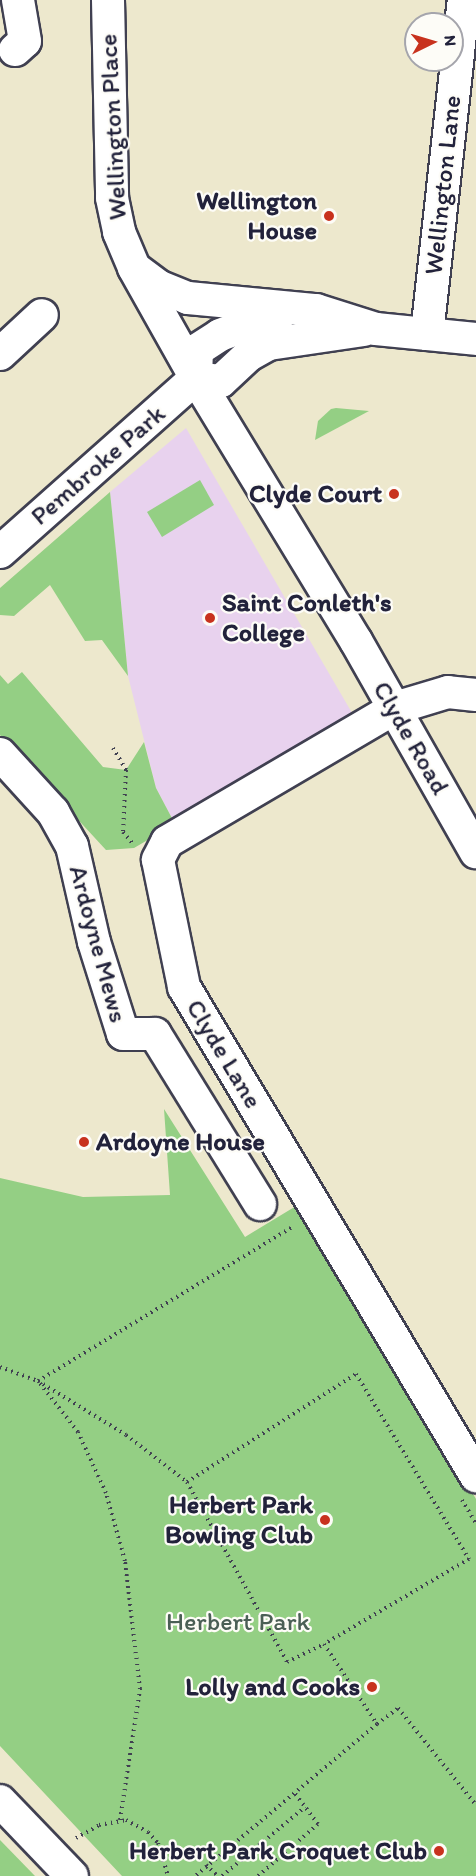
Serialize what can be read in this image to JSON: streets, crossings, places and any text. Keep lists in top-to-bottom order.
{
  "streets": {
    "street": [
      "Wellington Place",
      "Wellington Lane",
      "Pembroke Park",
      "Clyde Road",
      "Ardoyne Mews",
      "Clyde Lane"
    ]
  },
  "crossings": [
    ["Wellington Place", "Pembroke Park"],
    ["Wellington Place", "Clyde Road"],
    ["Pembroke Park", "Clyde Road"],
    ["Clyde Road", "Clyde Lane"]
  ],
  "parks": ["Herbert Park"],
  "places": [
    "Wellington House",
    "Clyde Court",
    "Saint Conleth's College",
    "Ardoyne House",
    "Herbert Park Bowling Club",
    "Lolly and Cooks",
    "Herbert Park Croquet Club"
  ],
  "north": "right"
}
